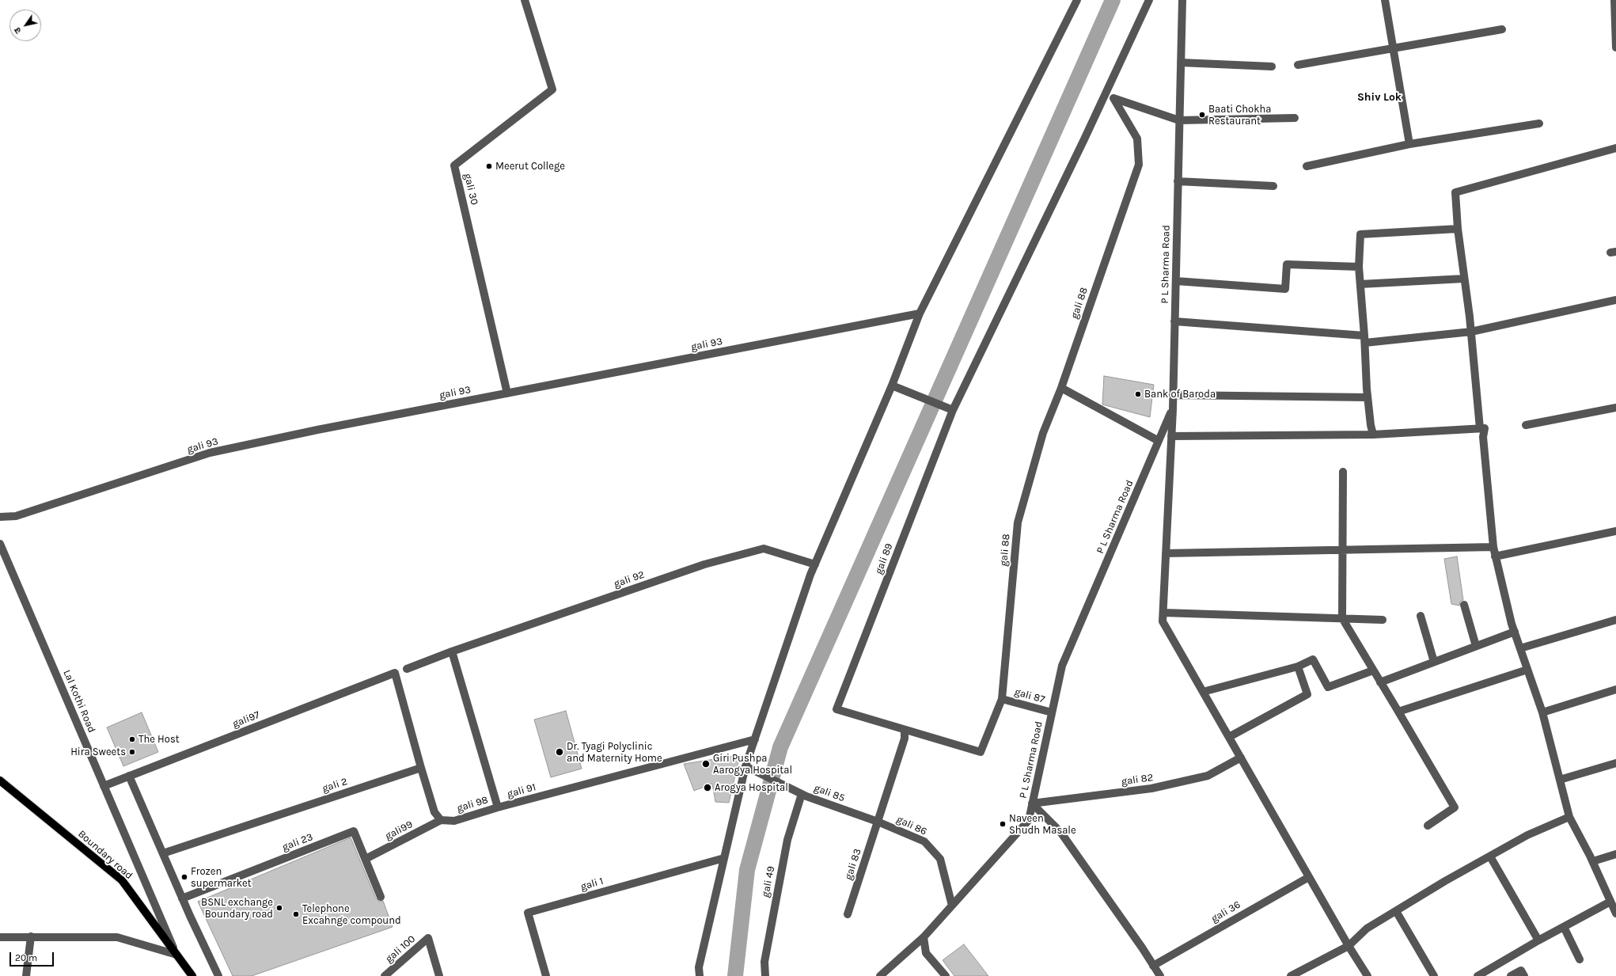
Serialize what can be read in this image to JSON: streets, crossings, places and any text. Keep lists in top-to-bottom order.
{
  "streets": {
    "main road": ["Boundary road"],
    "street": [
      "gali 30",
      "P L Sharma Road",
      "gali 88",
      "gali 93",
      "gali 89",
      "gali 92",
      "gali 87",
      "Lal Kothi Road",
      "gali97",
      "gali 82",
      "gali 2",
      "gali 91",
      "gali 85",
      "gali 98",
      "gali 86",
      "gali99",
      "gali 23",
      "gali 83",
      "gali 49",
      "gali 1",
      "gali 36",
      "gali 100"
    ]
  },
  "crossings": [
    ["gali 30", "gali 93"],
    ["P L Sharma Road", "gali 88"],
    ["P L Sharma Road", "gali 87"],
    ["P L Sharma Road", "gali 82"],
    ["P L Sharma Road", "gali 86"],
    ["gali 88", "gali 89"],
    ["gali 88", "gali 87"],
    ["gali 88", "gali 83"],
    ["gali 89", "gali 83"],
    ["gali 92", "gali 91"],
    ["Lal Kothi Road", "gali97"],
    ["Lal Kothi Road", "Boundary road"],
    ["gali97", "gali 2"],
    ["gali 91", "gali 98"],
    ["gali 85", "gali 86"],
    ["gali 85", "gali 83"],
    ["gali 85", "gali 49"],
    ["gali 98", "gali99"],
    ["gali 86", "gali 83"],
    ["gali99", "gali 23"]
  ],
  "districts": ["Shiv Lok"],
  "places": [
    "Baati Chokha Restaurant",
    "Meerut College",
    "Bank of Baroda",
    "The Host",
    "Hira Sweets",
    "Dr. Tyagi Polyclinic and Maternity Home",
    "Giri Pushpa Aarogya Hospital",
    "Arogya Hospital",
    "Naveen Shudh Masale",
    "Frozen supermarket",
    "BSNL exchange Boundary road",
    "Telephone Excahnge compound"
  ],
  "scale_bar": "20 m",
  "north": "bottom left"
}
